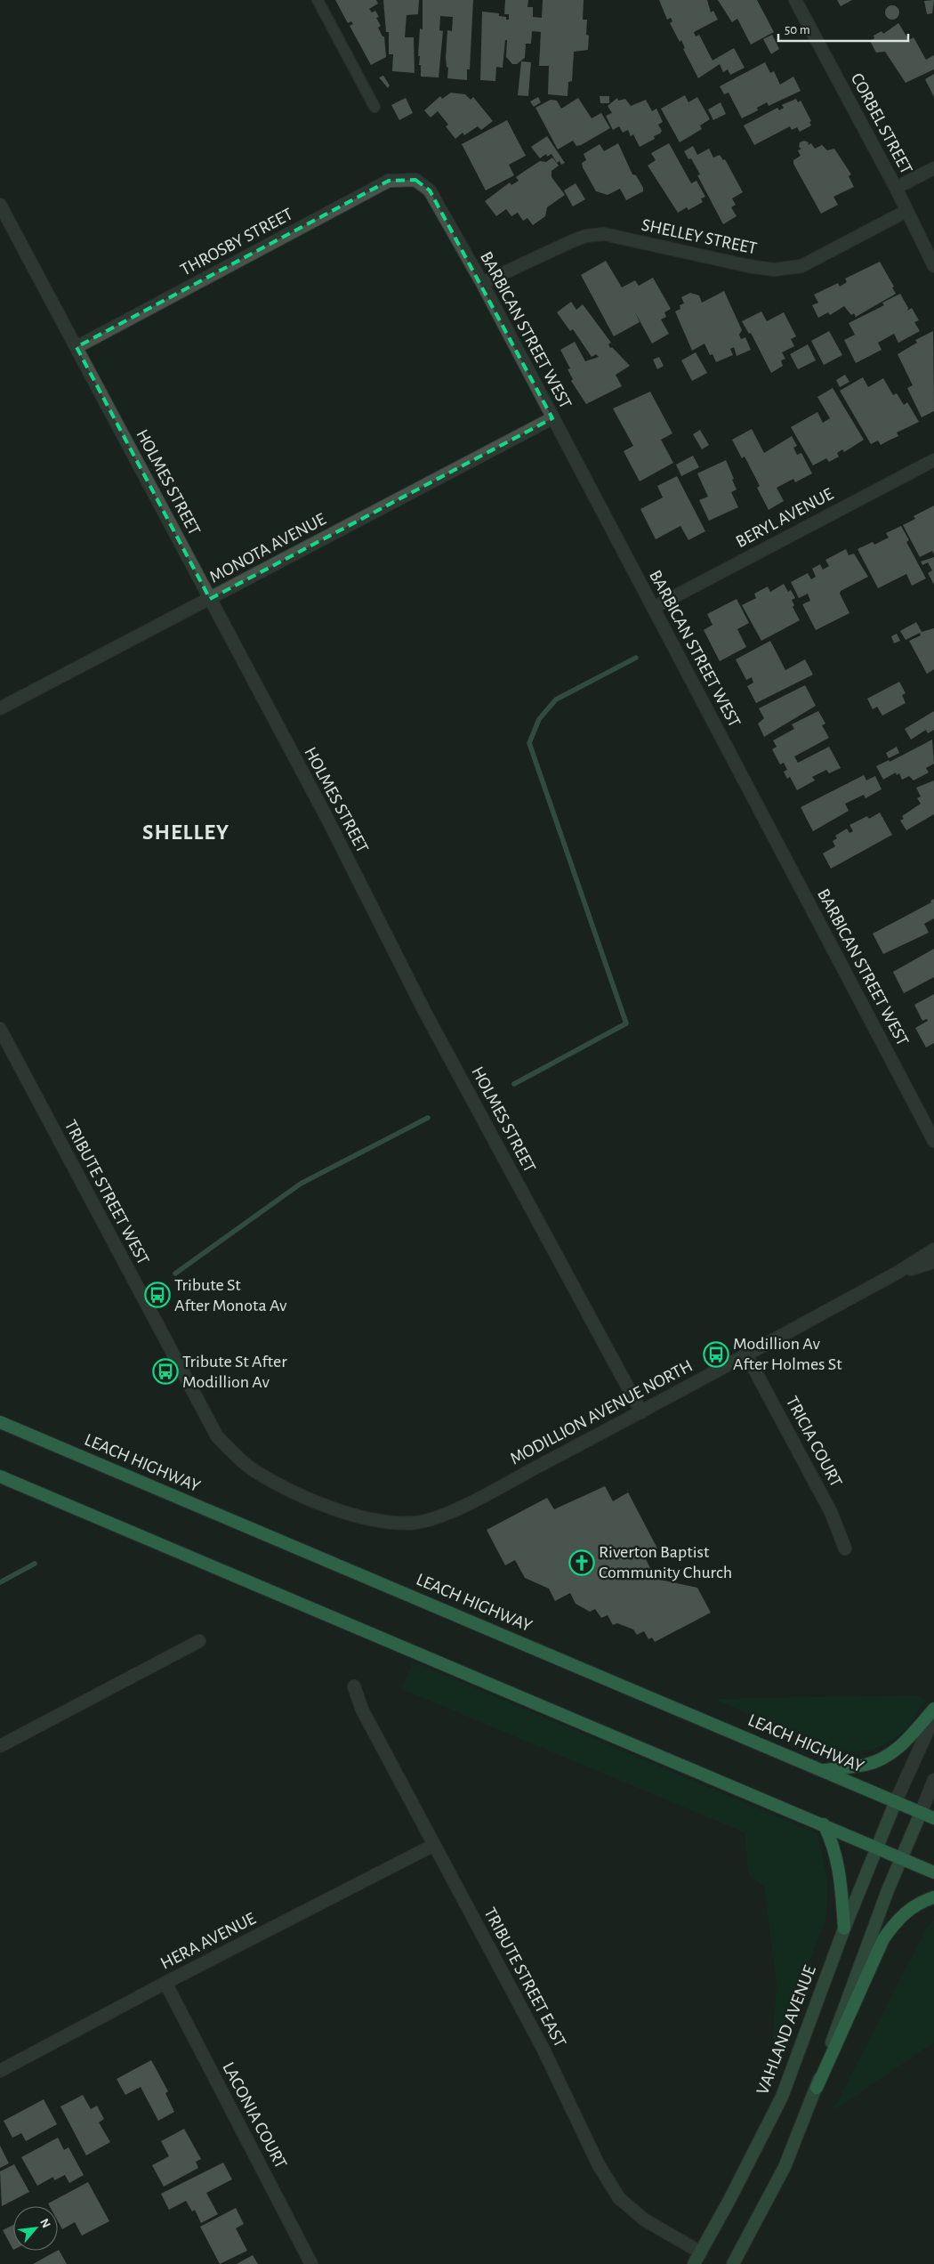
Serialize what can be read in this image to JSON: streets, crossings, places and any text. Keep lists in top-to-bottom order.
{
  "streets": {
    "highway": ["LEACH HIGHWAY"],
    "main road": ["VAHLAND AVENUE"],
    "street": [
      "CORBEL STREET",
      "SHELLEY STREET",
      "THROSBY STREET",
      "BARBICAN STREET WEST",
      "HOLMES STREET",
      "BERYL AVENUE",
      "MONOTA AVENUE",
      "TRIBUTE STREET WEST",
      "MODILLION AVENUE NORTH",
      "TRICIA COURT",
      "HERA AVENUE",
      "TRIBUTE STREET EAST",
      "LACONIA COURT"
    ]
  },
  "crossings": [
    ["CORBEL STREET", "SHELLEY STREET"],
    ["SHELLEY STREET", "BARBICAN STREET WEST"],
    ["THROSBY STREET", "BARBICAN STREET WEST"],
    ["THROSBY STREET", "HOLMES STREET"],
    ["BARBICAN STREET WEST", "BERYL AVENUE"],
    ["BARBICAN STREET WEST", "MONOTA AVENUE"],
    ["HOLMES STREET", "MONOTA AVENUE"],
    ["HOLMES STREET", "MODILLION AVENUE NORTH"],
    ["TRIBUTE STREET WEST", "MODILLION AVENUE NORTH"],
    ["MODILLION AVENUE NORTH", "TRICIA COURT"],
    ["LEACH HIGHWAY", "VAHLAND AVENUE"],
    ["HERA AVENUE", "TRIBUTE STREET EAST"],
    ["HERA AVENUE", "LACONIA COURT"],
    ["TRIBUTE STREET EAST", "VAHLAND AVENUE"]
  ],
  "districts": ["SHELLEY"],
  "places": {
    "bus stop": ["Tribute St After Monota Av", "Modillion Av After Holmes St", "Tribute St After Modillion Av"],
    "church": ["Riverton Baptist Community Church"]
  },
  "scale_bar": "50 m",
  "north": "top right"
}
